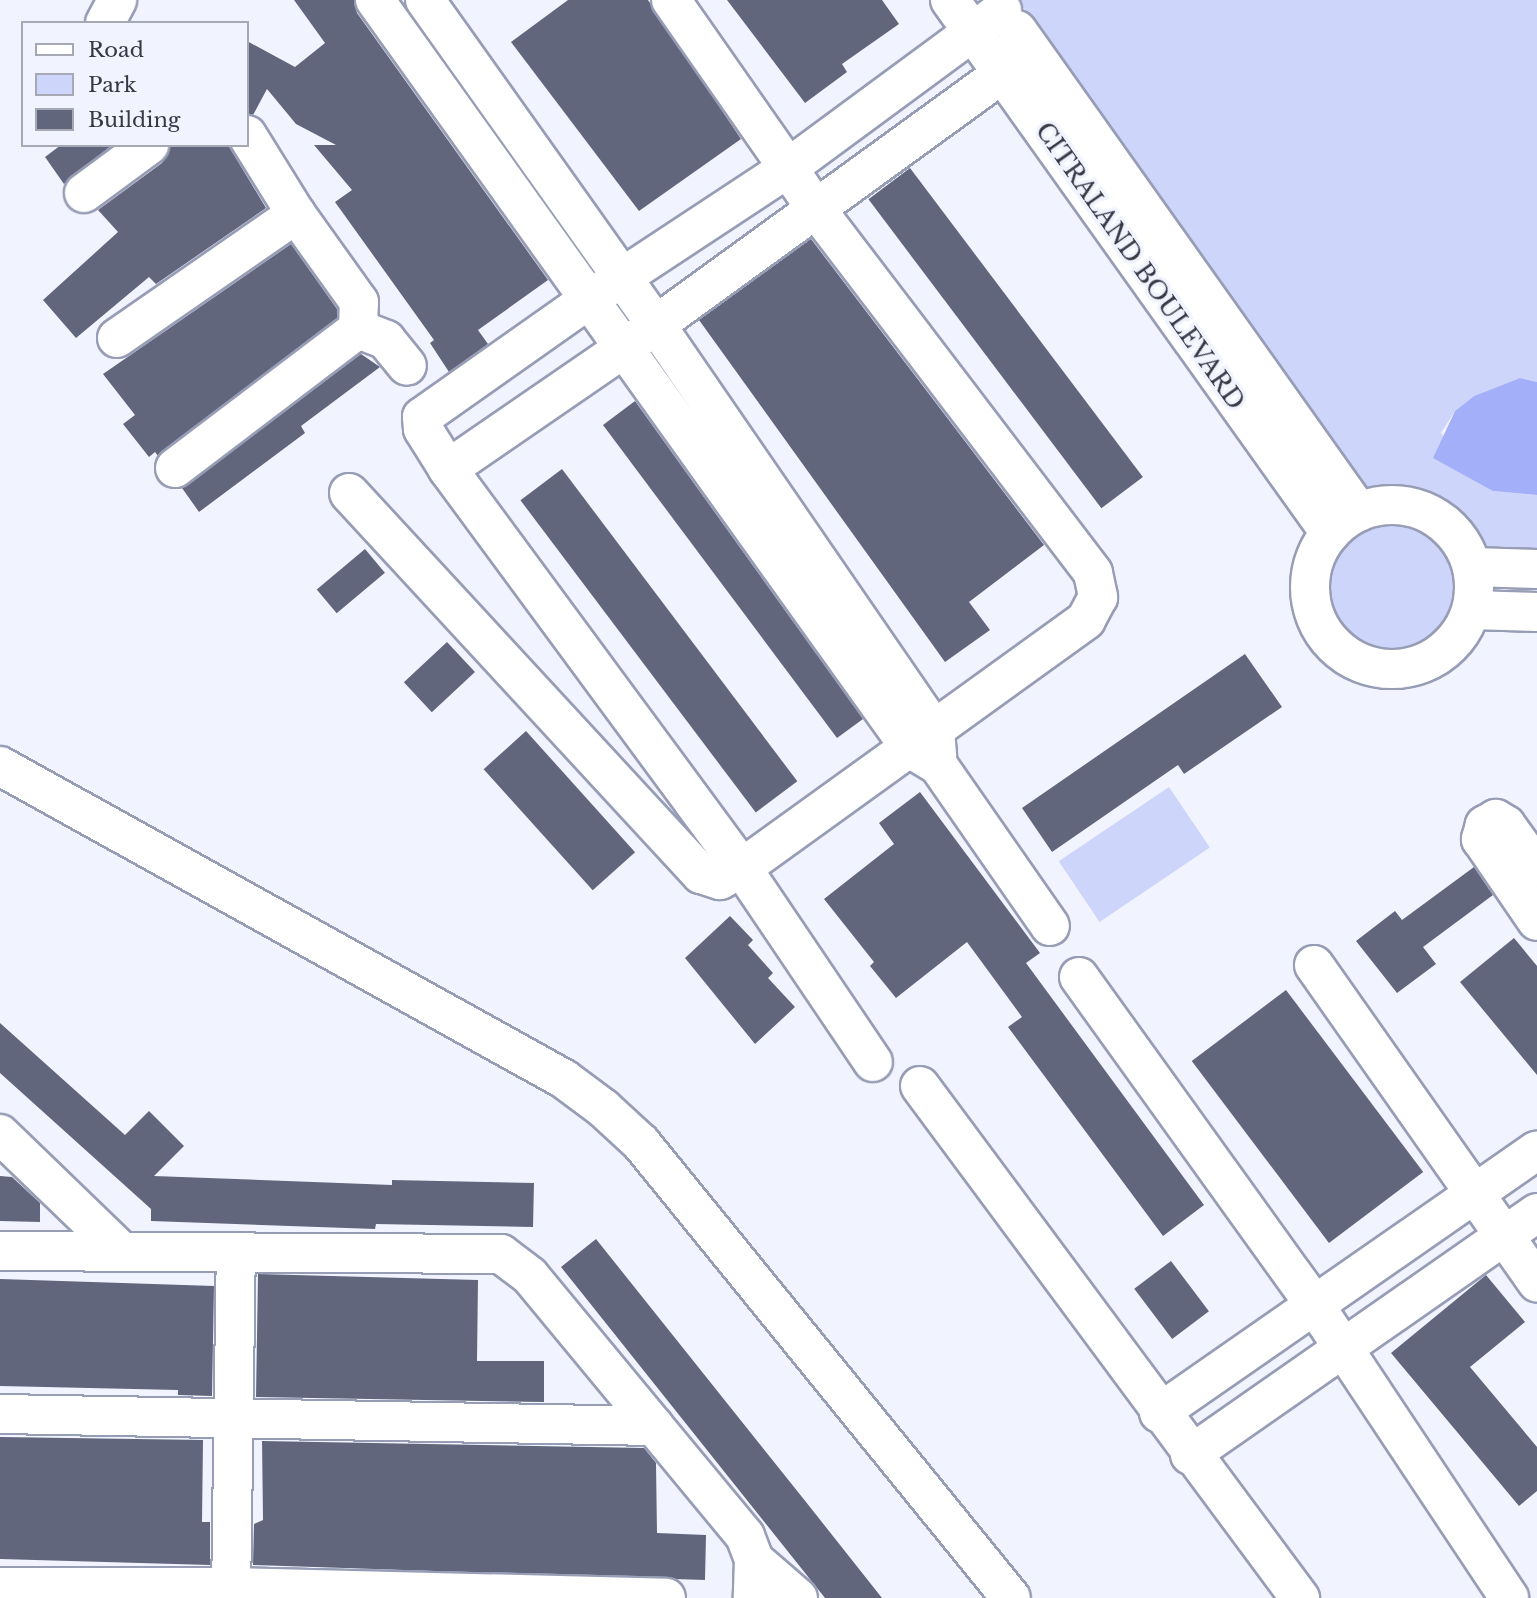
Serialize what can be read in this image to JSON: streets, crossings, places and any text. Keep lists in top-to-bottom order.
{
  "streets": {
    "street": ["CITRALAND BOULEVARD"]
  },
  "legend": ["Road", "Park", "Building"]
}
